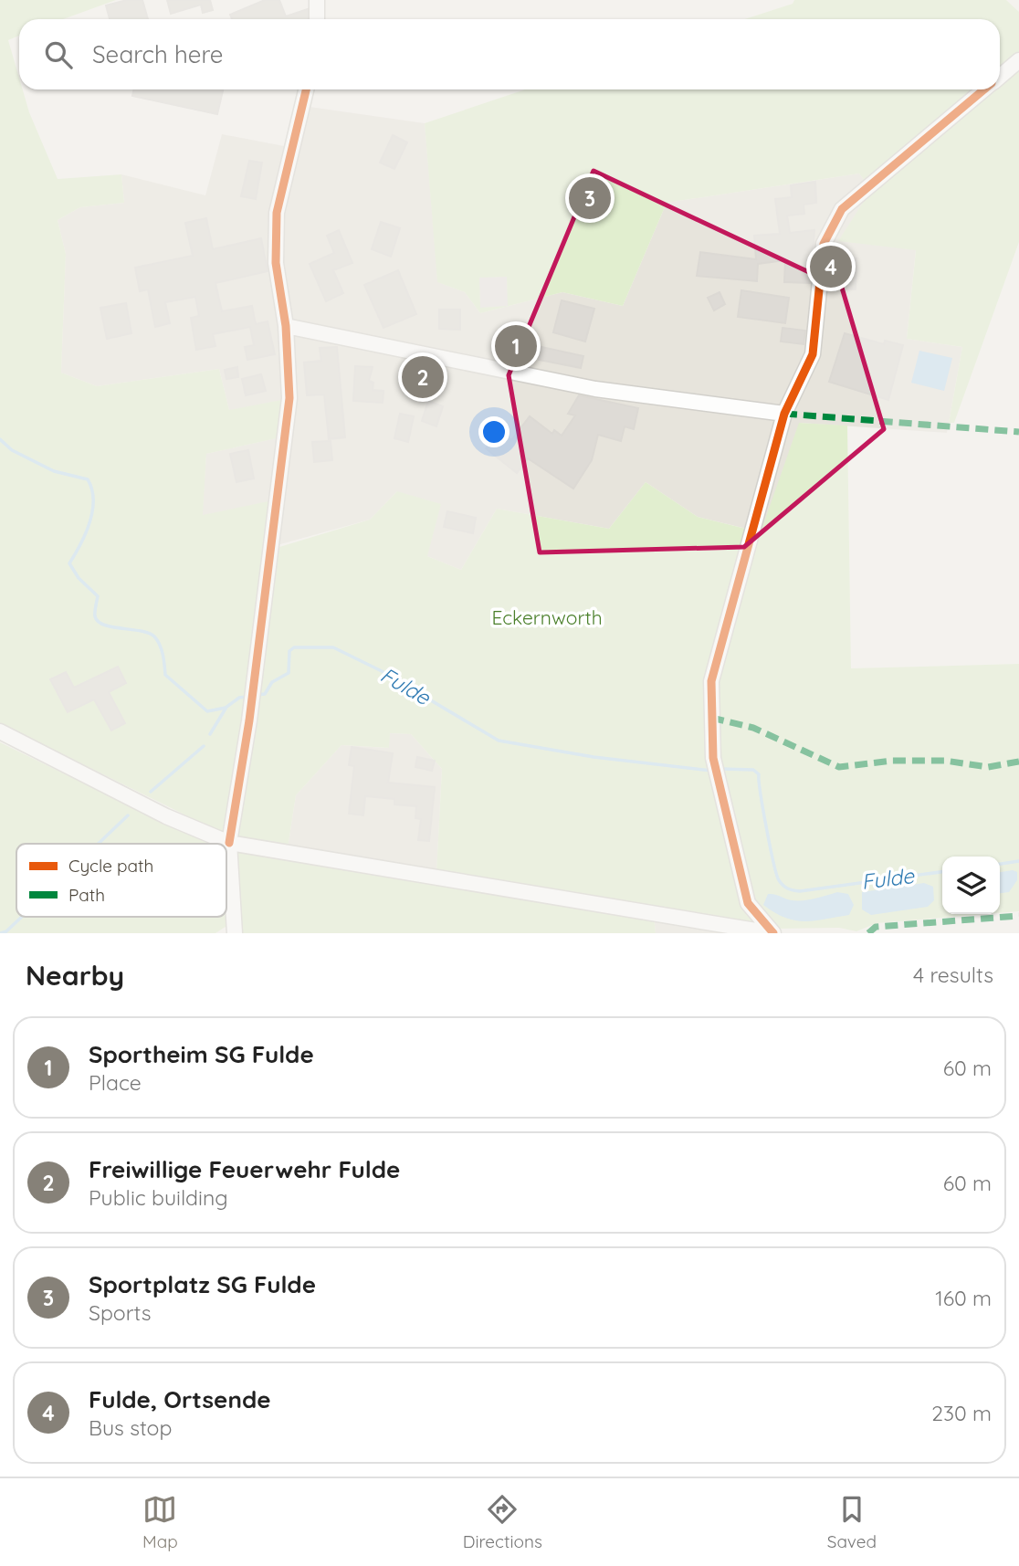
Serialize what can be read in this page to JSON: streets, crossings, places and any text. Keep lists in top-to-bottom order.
{
  "water": ["Fulde"],
  "parks": ["Eckernworth"],
  "legend": ["Cycle path", "Path"],
  "page": {
    "search": "Search here",
    "pins": [
      "3",
      "4",
      "1",
      "2"
    ],
    "heading": ["Nearby", "4 results"],
    "list": [
      {
        "mark": "1",
        "name": "Sportheim SG Fulde",
        "note": "Place",
        "value": "60 m"
      },
      {
        "mark": "2",
        "name": "Freiwillige Feuerwehr Fulde",
        "note": "Public building",
        "value": "60 m"
      },
      {
        "mark": "3",
        "name": "Sportplatz SG Fulde",
        "note": "Sports",
        "value": "160 m"
      },
      {
        "mark": "4",
        "name": "Fulde, Ortsende",
        "note": "Bus stop",
        "value": "230 m"
      }
    ],
    "nav": ["Map", "Directions", "Saved"]
  }
}
